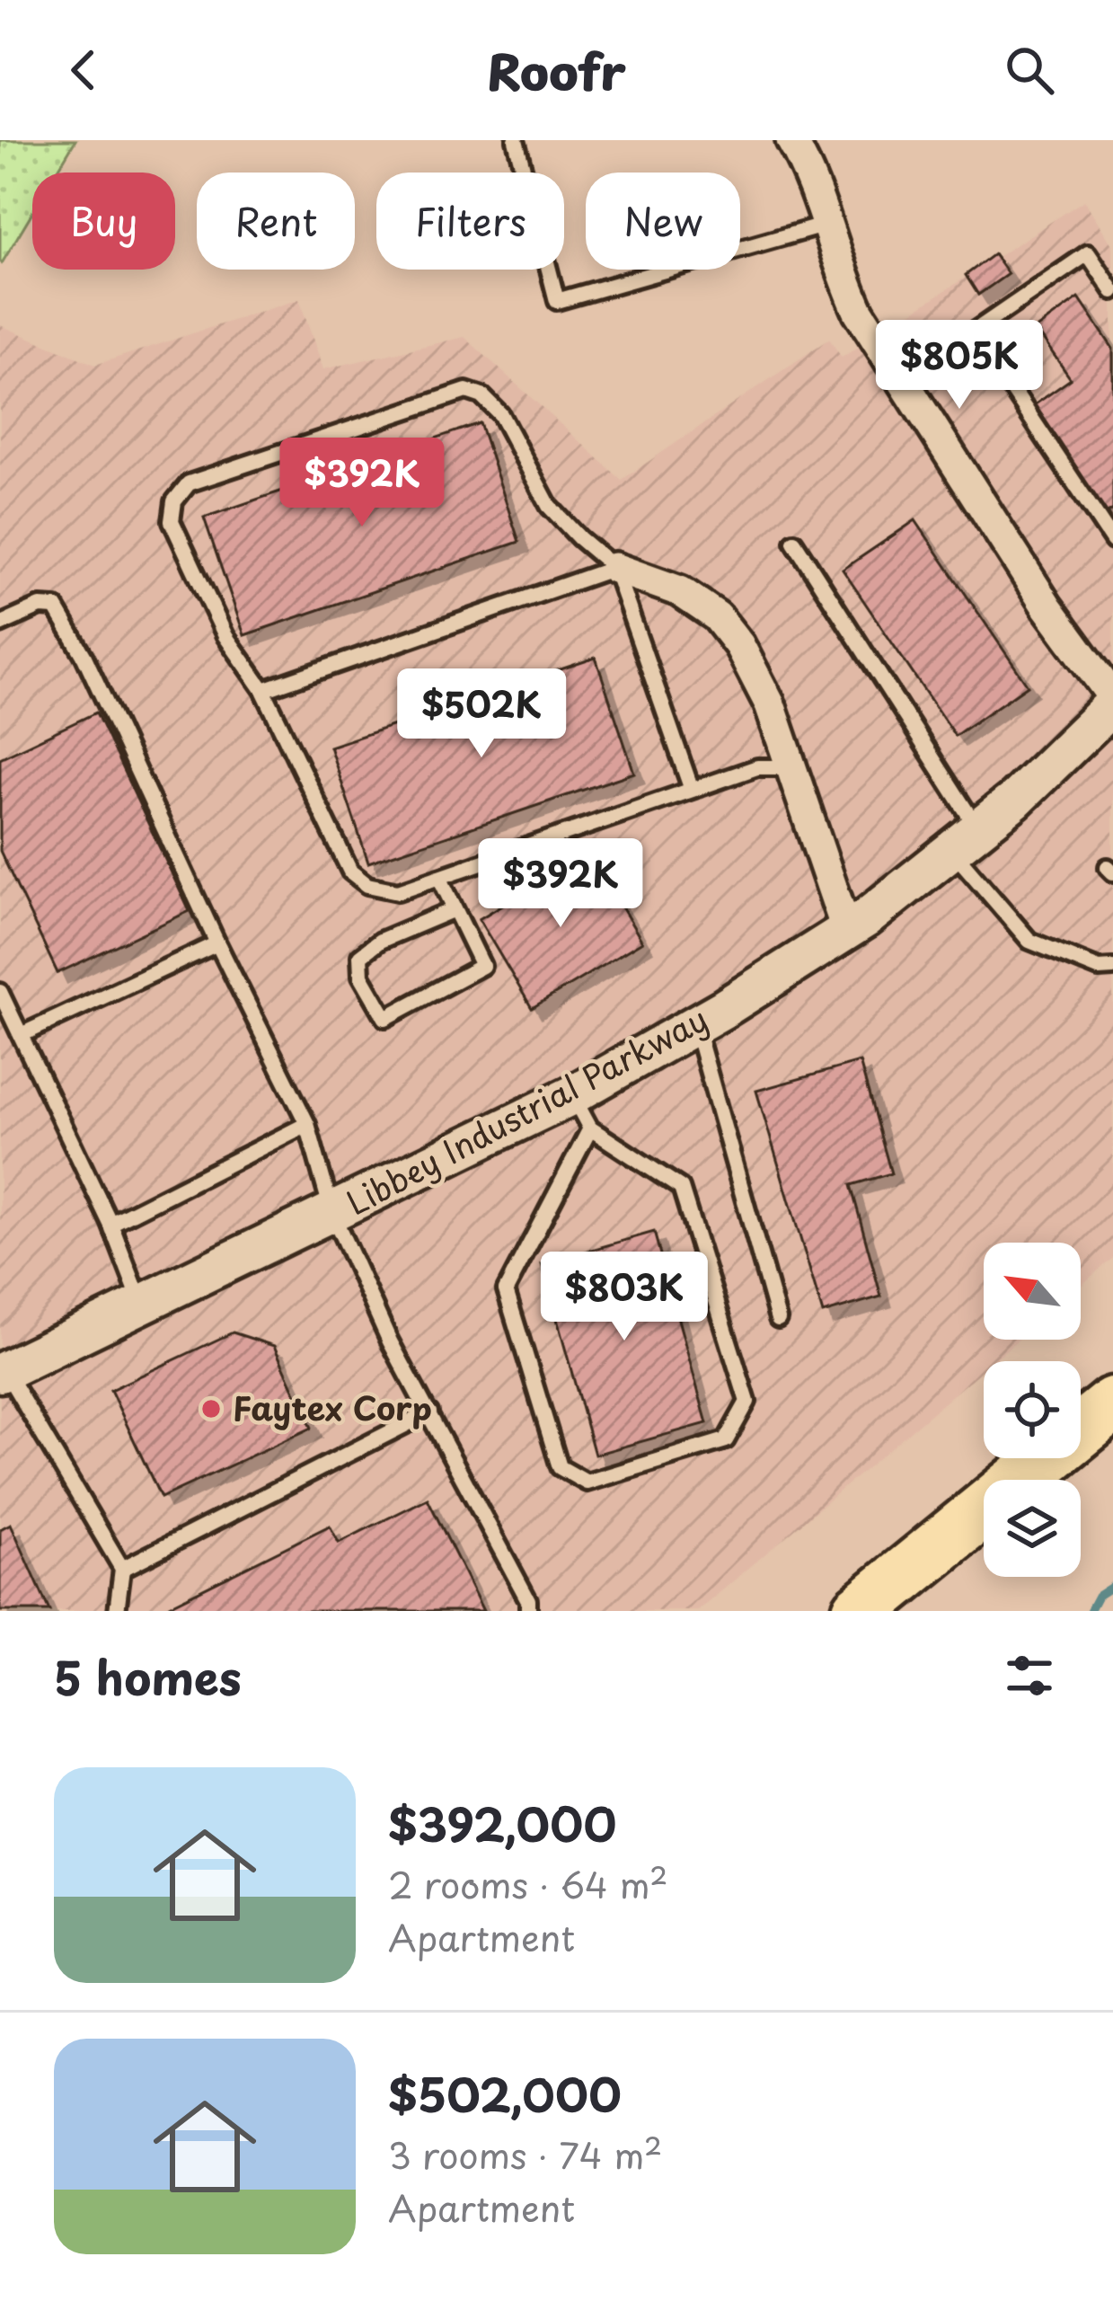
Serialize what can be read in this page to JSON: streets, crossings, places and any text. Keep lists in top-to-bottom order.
{
  "streets": {
    "street": ["Libbey Industrial Parkway"]
  },
  "places": ["Faytex Corp"],
  "north": "top left",
  "page": {
    "header": "Roofr",
    "chip": [
      "Buy",
      "Rent",
      "Filters",
      "New"
    ],
    "price": [
      "$805K",
      "$392K",
      "$502K",
      "$392K",
      "$803K"
    ],
    "heading": "5 homes",
    "list": [
      {
        "name": "$392,000",
        "note": "2 rooms · 64 m² · Apartment"
      },
      {
        "name": "$502,000",
        "note": "3 rooms · 74 m² · Apartment"
      }
    ]
  }
}
